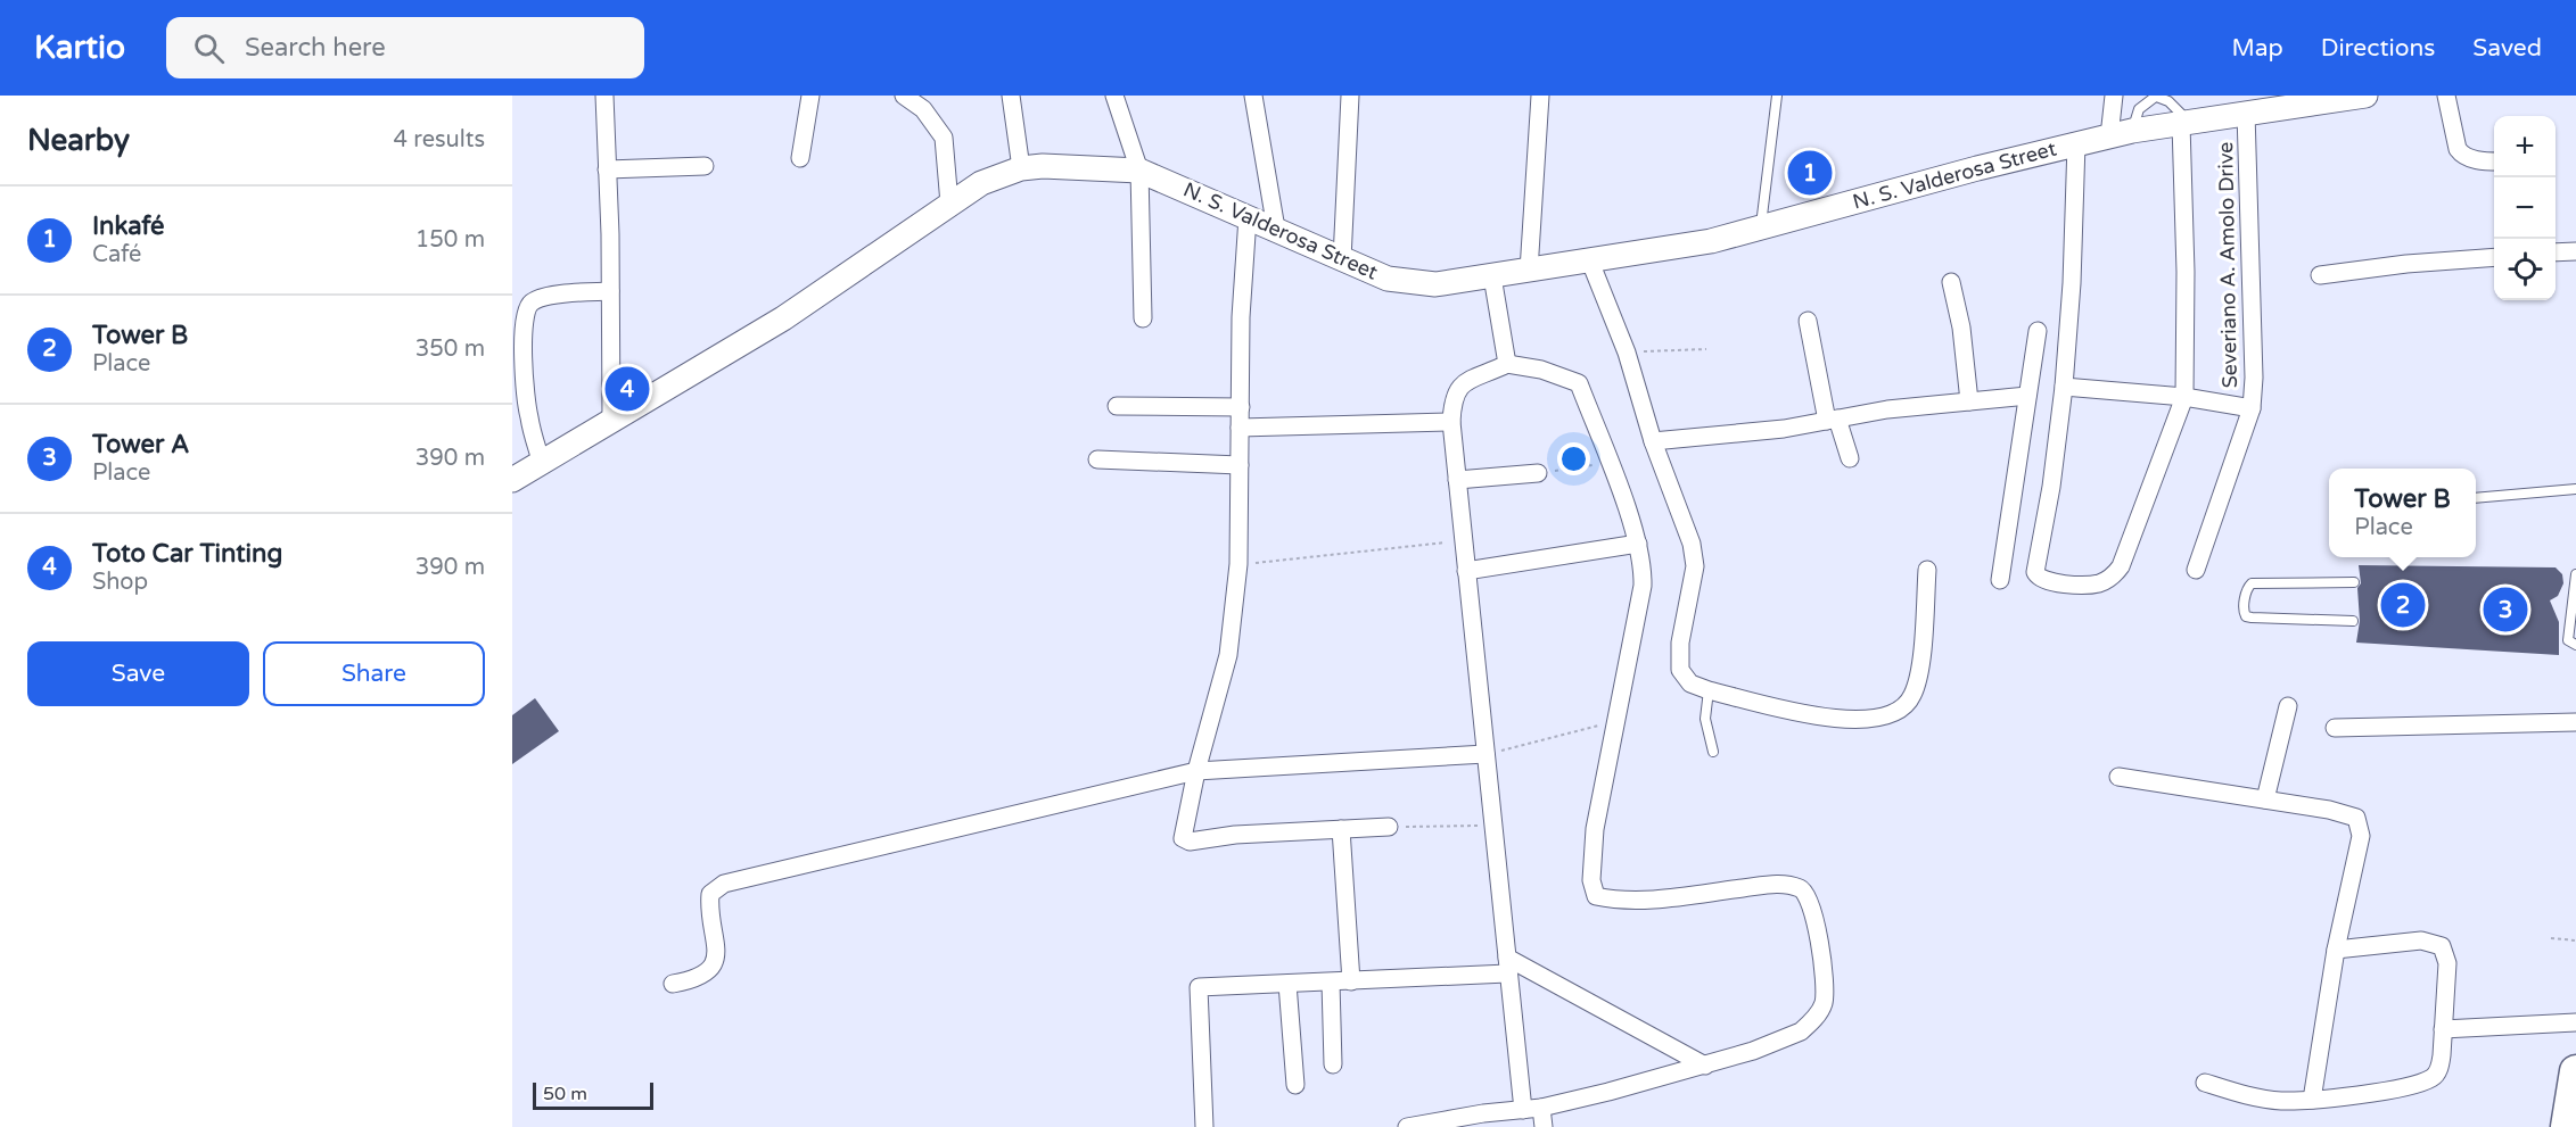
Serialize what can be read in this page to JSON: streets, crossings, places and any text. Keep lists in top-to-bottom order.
{
  "streets": {
    "main road": ["N. S. Valderosa Street"],
    "street": ["Severiano A. Amolo Drive"]
  },
  "crossings": [
    ["N. S. Valderosa Street", "Severiano A. Amolo Drive"]
  ],
  "scale_bar": "50 m",
  "page": {
    "header": "Kartio",
    "search": "Search here",
    "nav": ["Map", "Directions", "Saved"],
    "heading": ["Nearby", "4 results"],
    "map_buttons": ["+", "−"],
    "pins": [
      "1",
      "4",
      "2",
      "3"
    ],
    "list": [
      {
        "mark": "1",
        "name": "Inkafé",
        "note": "Café",
        "value": "150 m"
      },
      {
        "mark": "2",
        "name": "Tower B",
        "note": "Place",
        "value": "350 m"
      },
      {
        "mark": "3",
        "name": "Tower A",
        "note": "Place",
        "value": "390 m"
      },
      {
        "mark": "4",
        "name": "Toto Car Tinting",
        "note": "Shop",
        "value": "390 m"
      }
    ],
    "popup": ["Tower B", "Place"],
    "buttons": ["Save", "Share"],
    "scale": "50 m"
  }
}
